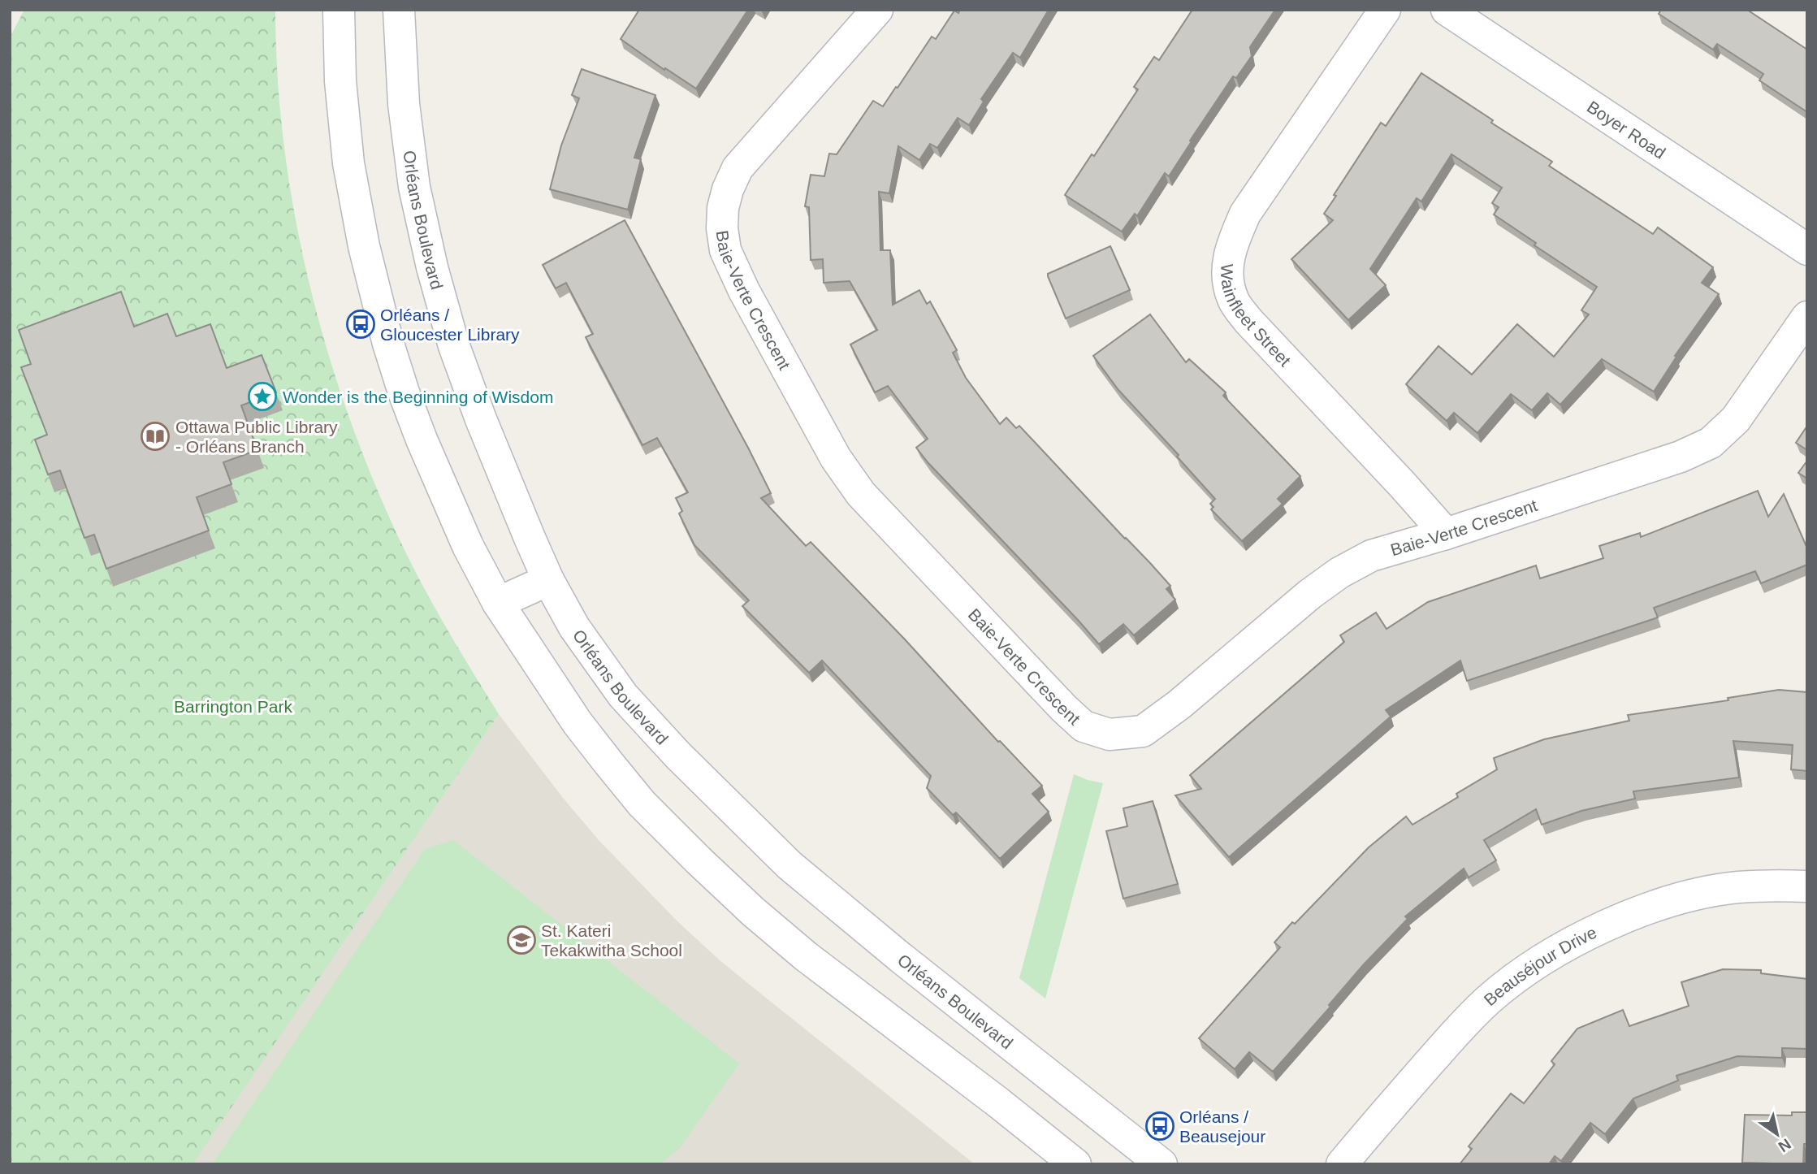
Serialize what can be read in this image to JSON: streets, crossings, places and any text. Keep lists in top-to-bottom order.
{
  "streets": {
    "street": [
      "Boyer Road",
      "Orléans Boulevard",
      "Baie-Verte Crescent",
      "Wainfleet Street",
      "Beauséjour Drive"
    ]
  },
  "crossings": [
    ["Baie-Verte Crescent", "Wainfleet Street"]
  ],
  "parks": ["Barrington Park"],
  "places": {
    "bus stop": ["Orléans / Gloucester Library", "Orléans / Beausejour"],
    "place": ["Wonder is the Beginning of Wisdom"],
    "library": ["Ottawa Public Library - Orléans Branch"],
    "school or university": ["St. Kateri Tekakwitha School"]
  },
  "north": "bottom right"
}
